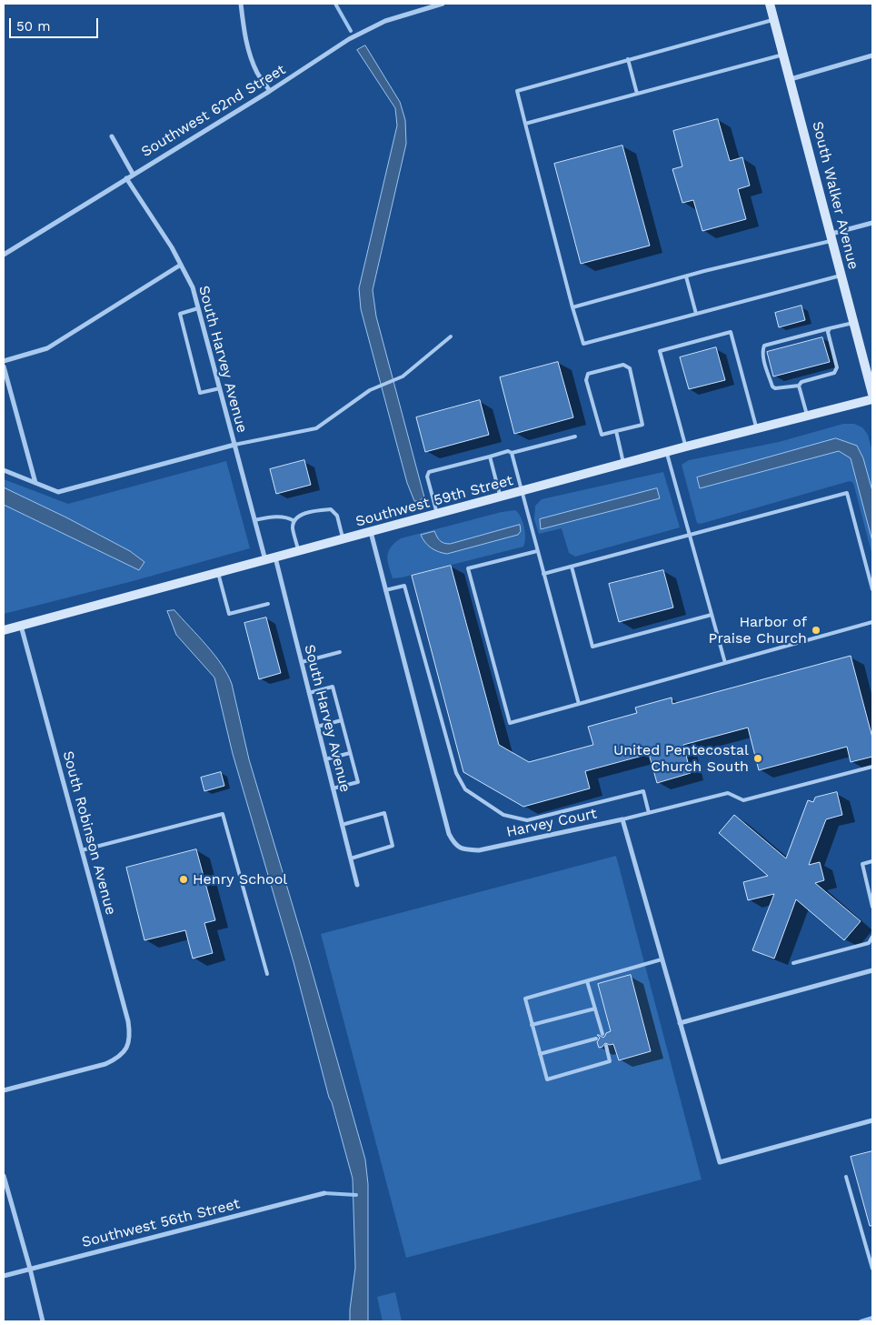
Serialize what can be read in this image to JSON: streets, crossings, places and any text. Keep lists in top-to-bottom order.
{
  "streets": {
    "main road": ["South Walker Avenue", "Southwest 59th Street"],
    "street": [
      "Southwest 62nd Street",
      "South Harvey Avenue",
      "Harvey Court",
      "South Robinson Avenue",
      "Southwest 56th Street"
    ]
  },
  "crossings": [
    ["Southwest 62nd Street", "South Harvey Avenue"],
    ["South Harvey Avenue", "Southwest 59th Street"],
    ["Southwest 59th Street", "Harvey Court"],
    ["Southwest 59th Street", "South Robinson Avenue"]
  ],
  "places": ["Harbor of Praise Church", "United Pentecostal Church South", "Henry School"],
  "scale_bar": "50 m"
}
